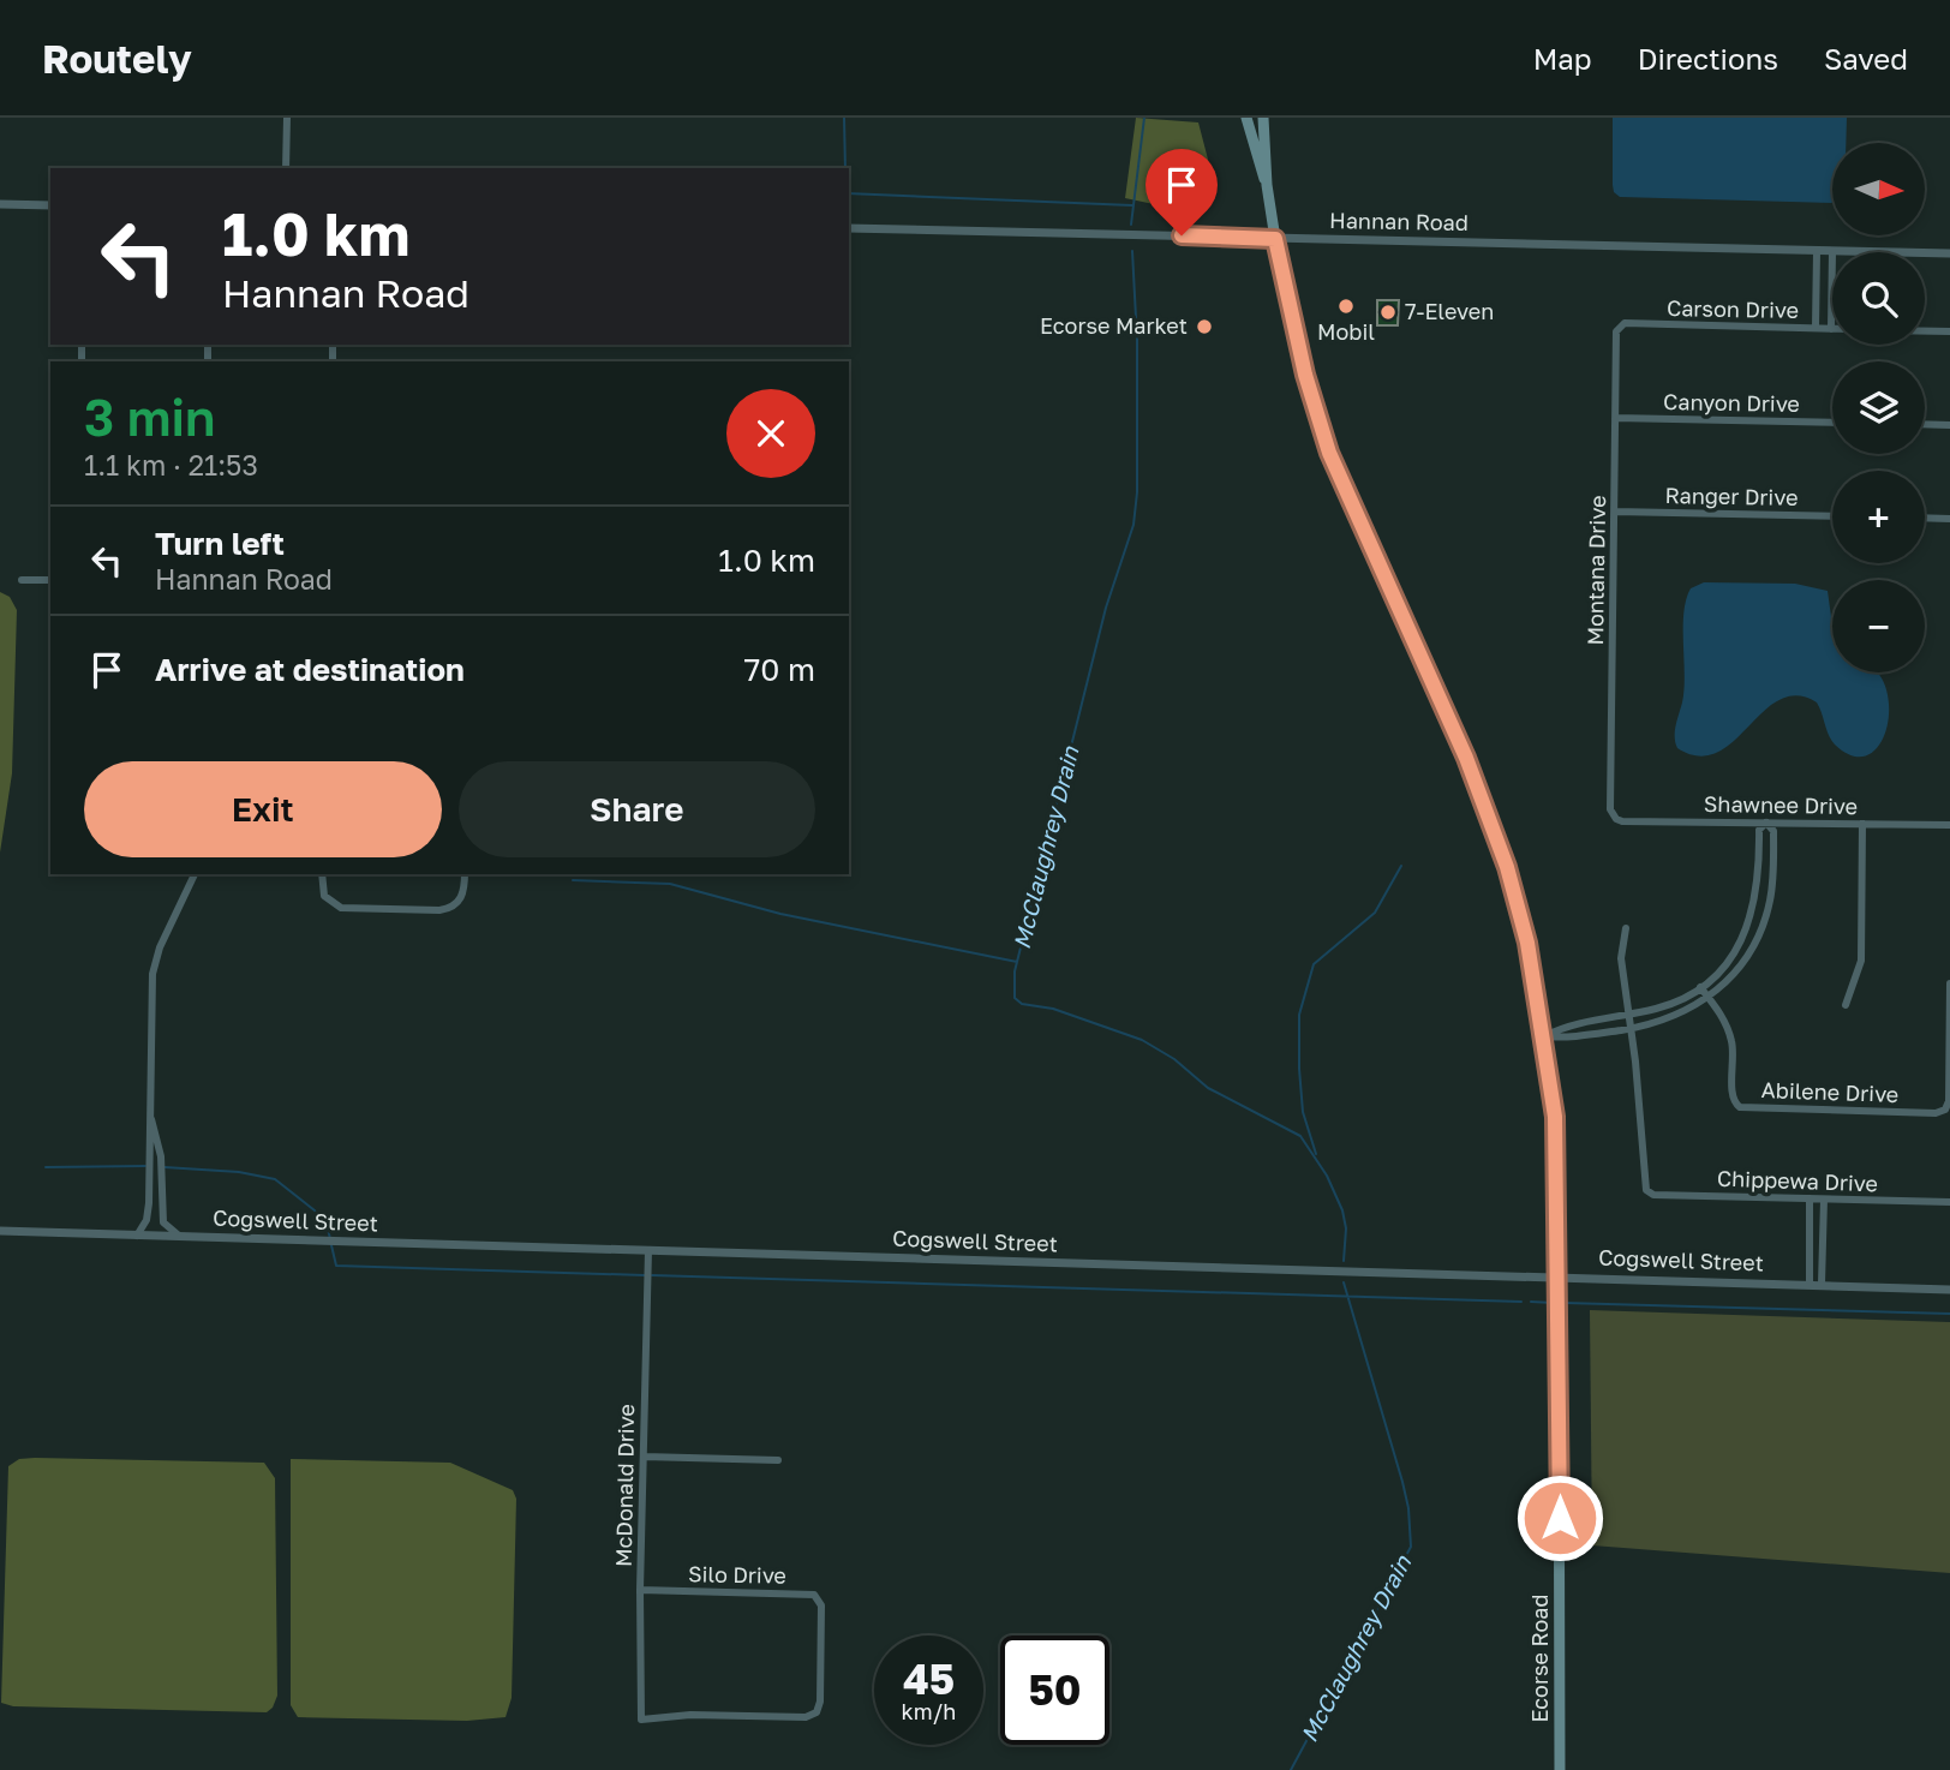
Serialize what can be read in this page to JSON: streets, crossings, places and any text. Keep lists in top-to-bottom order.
{
  "streets": {
    "main road": ["Ecorse Road"],
    "street": [
      "Hannan Road",
      "Carson Drive",
      "Canyon Drive",
      "Ranger Drive",
      "Montana Drive",
      "Shawnee Drive",
      "Abilene Drive",
      "Chippewa Drive",
      "Cogswell Street",
      "McDonald Drive",
      "Silo Drive"
    ]
  },
  "crossings": [
    ["Hannan Road", "Ecorse Road"],
    ["Carson Drive", "Montana Drive"],
    ["Canyon Drive", "Montana Drive"],
    ["Ranger Drive", "Montana Drive"],
    ["Montana Drive", "Shawnee Drive"],
    ["Cogswell Street", "McDonald Drive"],
    ["Cogswell Street", "Ecorse Road"],
    ["McDonald Drive", "Silo Drive"]
  ],
  "water": ["McClaughrey Drain"],
  "places": ["Mobil", "7-Eleven", "Ecorse Market"],
  "north": "right",
  "page": {
    "header": "Routely",
    "nav": ["Map", "Directions", "Saved"],
    "map_buttons": ["+", "−"],
    "turn": ["1.0 km", "Hannan Road"],
    "heading": ["3 min", "1.1 km · 21:53"],
    "list": [
      {
        "name": "Turn left",
        "note": "Hannan Road",
        "value": "1.0 km"
      },
      {
        "name": "Arrive at destination",
        "value": "70 m"
      }
    ],
    "buttons": ["Exit", "Share"],
    "speed": "45 km/h",
    "limit": "50"
  }
}
